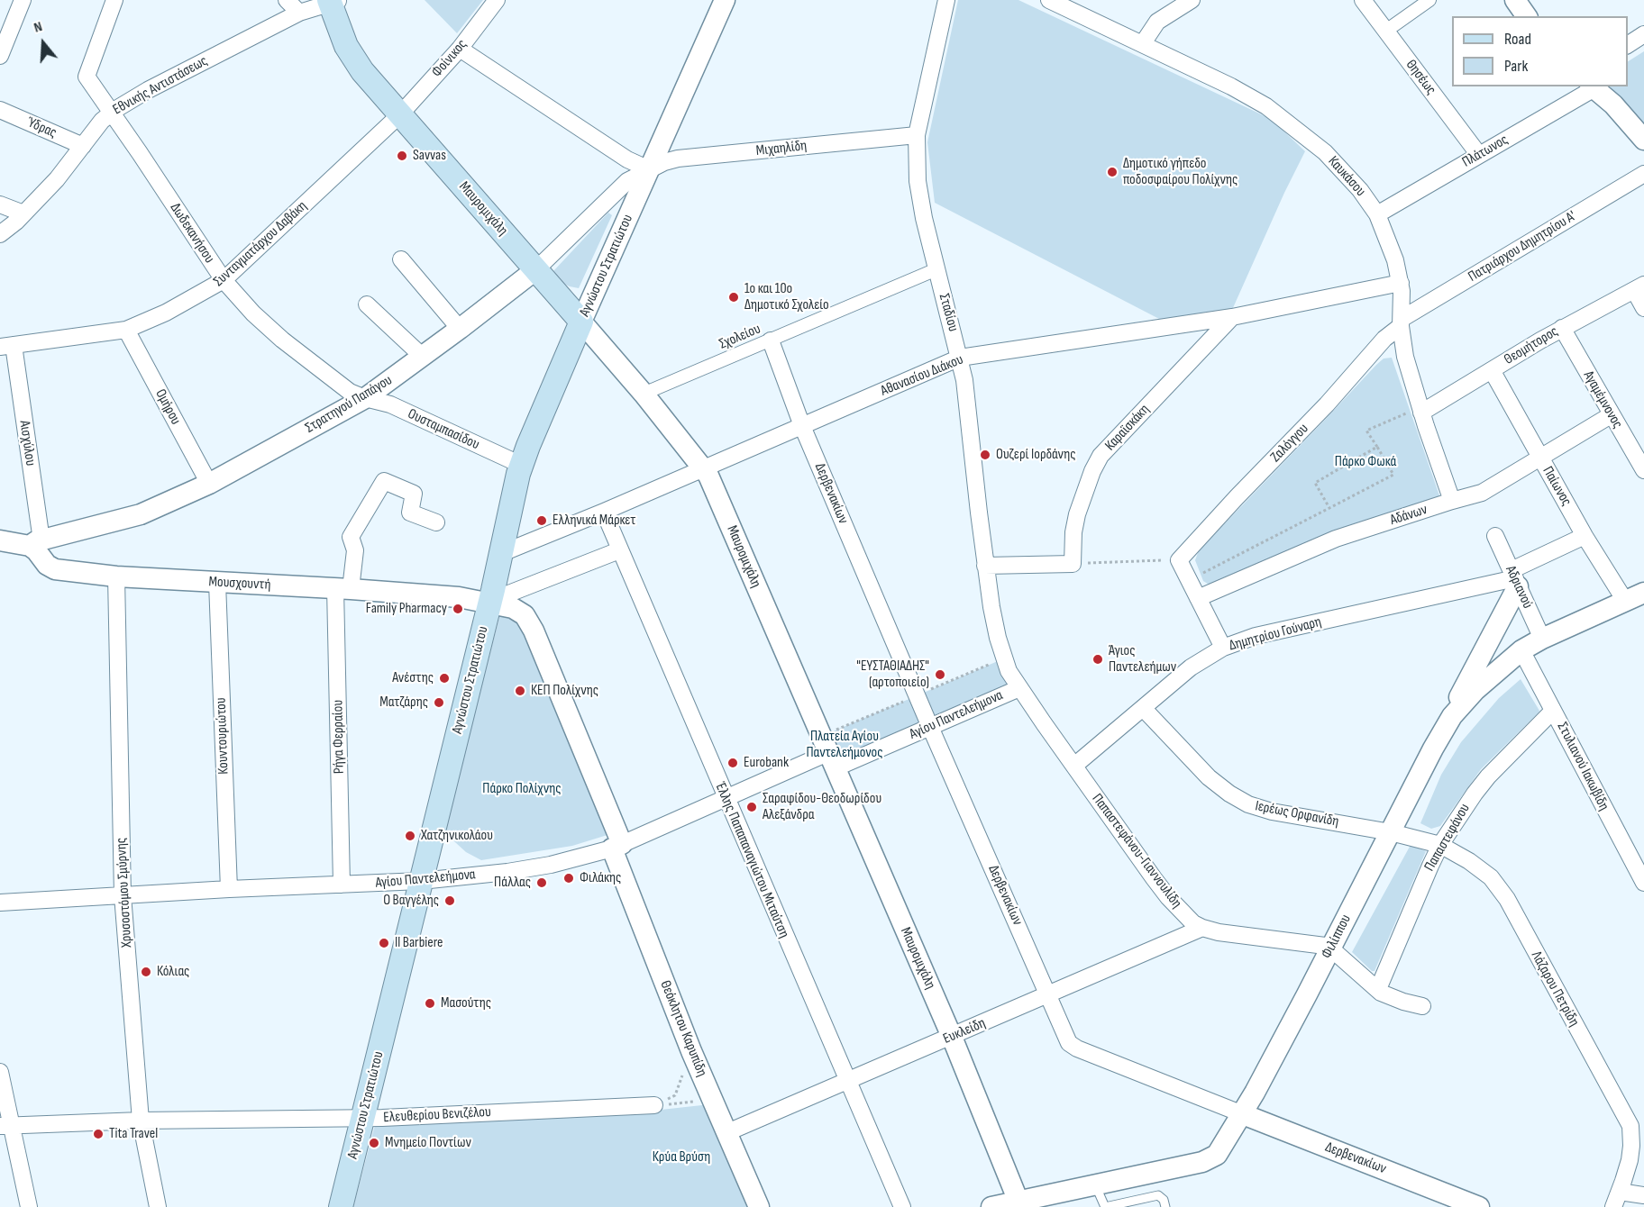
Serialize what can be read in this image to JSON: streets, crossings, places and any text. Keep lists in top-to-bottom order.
{
  "streets": {
    "main road": ["Μαυρομιχάλη", "Αγνώστου Στρατιώτου"],
    "street": [
      "Φοίνικος",
      "Θησέως",
      "Εθνικής Αντιστάσεως",
      "Ύδρας",
      "Μιχαηλίδη",
      "Πλάτωνος",
      "Καυκάσου",
      "Δωδεκανήσου",
      "Συνταγματάρχου Δαβάκη",
      "Πατριάρχου Δημητρίου Α'",
      "Σταδίου",
      "Σχολείου",
      "Θεομήτορος",
      "Αθανασίου Διάκου",
      "Αγαμέμνονος",
      "Στρατηγού Παπάγου",
      "Ομήρου",
      "Καραϊσκάκη",
      "Ουσταμπασίδου",
      "Αισχύλου",
      "Ζαλόγγου",
      "Παίωνος",
      "Δερβενακίων",
      "Αδάνων",
      "Μουσχουντή",
      "Αδριανού",
      "Δημητρίου Γούναρη",
      "Αγίου Παντελεήμονα",
      "Κουντουριώτου",
      "Ρήγα Φερραίου",
      "Στυλιανού Ιακωβίδη",
      "Ιερέως Ορφανίδη",
      "Παπαστεφάνου",
      "Παπαστεφάνου-Γιαννουλίδη",
      "Έλλης Παπαπαναγιώτου Μιταύτση",
      "Χρυσοστόμου Σμύρνης",
      "Φιλίππου",
      "Λάζαρου Πετρίδη",
      "Θεόκλητου Καρυπίδη",
      "Ευκλείδη",
      "Ελευθερίου Βενιζέλου"
    ]
  },
  "crossings": [
    ["Φοίνικος", "Μαυρομιχάλη"],
    ["Φοίνικος", "Συνταγματάρχου Δαβάκη"],
    ["Θησέως", "Πλάτωνος"],
    ["Εθνικής Αντιστάσεως", "Ύδρας"],
    ["Εθνικής Αντιστάσεως", "Μαυρομιχάλη"],
    ["Εθνικής Αντιστάσεως", "Δωδεκανήσου"],
    ["Μιχαηλίδη", "Αγνώστου Στρατιώτου"],
    ["Μιχαηλίδη", "Σταδίου"],
    ["Μιχαηλίδη", "Στρατηγού Παπάγου"],
    ["Πλάτωνος", "Καυκάσου"],
    ["Καυκάσου", "Πατριάρχου Δημητρίου Α'"],
    ["Καυκάσου", "Θεομήτορος"],
    ["Καυκάσου", "Αθανασίου Διάκου"],
    ["Καυκάσου", "Ζαλόγγου"],
    ["Καυκάσου", "Αδάνων"],
    ["Μαυρομιχάλη", "Συνταγματάρχου Δαβάκη"],
    ["Μαυρομιχάλη", "Αγνώστου Στρατιώτου"],
    ["Μαυρομιχάλη", "Σχολείου"],
    ["Μαυρομιχάλη", "Αθανασίου Διάκου"],
    ["Μαυρομιχάλη", "Στρατηγού Παπάγου"],
    ["Μαυρομιχάλη", "Αγίου Παντελεήμονα"],
    ["Μαυρομιχάλη", "Φιλίππου"],
    ["Μαυρομιχάλη", "Ευκλείδη"],
    ["Δωδεκανήσου", "Συνταγματάρχου Δαβάκη"],
    ["Δωδεκανήσου", "Στρατηγού Παπάγου"],
    ["Δωδεκανήσου", "Ουσταμπασίδου"],
    ["Συνταγματάρχου Δαβάκη", "Ομήρου"],
    ["Συνταγματάρχου Δαβάκη", "Αισχύλου"],
    ["Πατριάρχου Δημητρίου Α'", "Ζαλόγγου"],
    ["Αγνώστου Στρατιώτου", "Αθανασίου Διάκου"],
    ["Αγνώστου Στρατιώτου", "Στρατηγού Παπάγου"],
    ["Αγνώστου Στρατιώτου", "Ουσταμπασίδου"],
    ["Αγνώστου Στρατιώτου", "Μουσχουντή"],
    ["Αγνώστου Στρατιώτου", "Αγίου Παντελεήμονα"],
    ["Αγνώστου Στρατιώτου", "Θεόκλητου Καρυπίδη"],
    ["Αγνώστου Στρατιώτου", "Ελευθερίου Βενιζέλου"],
    ["Σταδίου", "Σχολείου"],
    ["Σταδίου", "Αθανασίου Διάκου"],
    ["Σταδίου", "Αγίου Παντελεήμονα"],
    ["Σταδίου", "Παπαστεφάνου-Γιαννουλίδη"],
    ["Σχολείου", "Δερβενακίων"],
    ["Θεομήτορος", "Αγαμέμνονος"],
    ["Θεομήτορος", "Παίωνος"],
    ["Αθανασίου Διάκου", "Καραϊσκάκη"],
    ["Αθανασίου Διάκου", "Δερβενακίων"],
    ["Αθανασίου Διάκου", "Έλλης Παπαπαναγιώτου Μιταύτση"],
    ["Αγαμέμνονος", "Αδάνων"],
    ["Στρατηγού Παπάγου", "Ομήρου"],
    ["Στρατηγού Παπάγου", "Ουσταμπασίδου"],
    ["Στρατηγού Παπάγου", "Αισχύλου"],
    ["Στρατηγού Παπάγου", "Μουσχουντή"],
    ["Αισχύλου", "Μουσχουντή"],
    ["Παίωνος", "Αδάνων"],
    ["Παίωνος", "Δημητρίου Γούναρη"],
    ["Παίωνος", "Φιλίππου"],
    ["Δερβενακίων", "Αγίου Παντελεήμονα"],
    ["Δερβενακίων", "Φιλίππου"],
    ["Δερβενακίων", "Ευκλείδη"],
    ["Μουσχουντή", "Κουντουριώτου"],
    ["Μουσχουντή", "Ρήγα Φερραίου"],
    ["Μουσχουντή", "Χρυσοστόμου Σμύρνης"],
    ["Μουσχουντή", "Θεόκλητου Καρυπίδη"],
    ["Αδριανού", "Δημητρίου Γούναρη"],
    ["Αδριανού", "Φιλίππου"],
    ["Δημητρίου Γούναρη", "Ιερέως Ορφανίδη"],
    ["Δημητρίου Γούναρη", "Παπαστεφάνου-Γιαννουλίδη"],
    ["Αγίου Παντελεήμονα", "Κουντουριώτου"],
    ["Αγίου Παντελεήμονα", "Ρήγα Φερραίου"],
    ["Αγίου Παντελεήμονα", "Παπαστεφάνου-Γιαννουλίδη"],
    ["Αγίου Παντελεήμονα", "Έλλης Παπαπαναγιώτου Μιταύτση"],
    ["Αγίου Παντελεήμονα", "Χρυσοστόμου Σμύρνης"],
    ["Αγίου Παντελεήμονα", "Θεόκλητου Καρυπίδη"],
    ["Στυλιανού Ιακωβίδη", "Παπαστεφάνου"],
    ["Στυλιανού Ιακωβίδη", "Φιλίππου"],
    ["Ιερέως Ορφανίδη", "Φιλίππου"],
    ["Ιερέως Ορφανίδη", "Λάζαρου Πετρίδη"],
    ["Παπαστεφάνου", "Λάζαρου Πετρίδη"],
    ["Παπαστεφάνου-Γιαννουλίδη", "Φιλίππου"],
    ["Παπαστεφάνου-Γιαννουλίδη", "Ευκλείδη"],
    ["Έλλης Παπαπαναγιώτου Μιταύτση", "Ευκλείδη"],
    ["Χρυσοστόμου Σμύρνης", "Ελευθερίου Βενιζέλου"],
    ["Φιλίππου", "Λάζαρου Πετρίδη"],
    ["Θεόκλητου Καρυπίδη", "Ευκλείδη"]
  ],
  "parks": [
    "Πάρκο Φωκά",
    "Πλατεία Αγίου Παντελεήμονος",
    "Πάρκο Πολίχνης",
    "Κρύα Βρύση"
  ],
  "places": [
    "Savvas",
    "Δημοτικό γήπεδο ποδοσφαίρου Πολίχνης",
    "1ο και 10ο Δημοτικό Σχολείο",
    "Ουζερί Ιορδάνης",
    "Ελληνικά Μάρκετ",
    "Family Pharmacy",
    "Άγιος Παντελεήμων",
    "\"ΕΥΣΤΑΘΙΑΔΗΣ\" (αρτοποιείο)",
    "Ανέστης",
    "ΚΕΠ Πολίχνης",
    "Ματζάρης",
    "Eurobank",
    "Σαραφίδου-Θεοδωρίδου Αλεξάνδρα",
    "Χατζηνικολάου",
    "Φιλάκης",
    "Πάλλας",
    "Ο Βαγγέλης",
    "Il Barbiere",
    "Κόλιας",
    "Μασούτης",
    "Tita Travel",
    "Μνημείο Ποντίων"
  ],
  "legend": ["Road", "Park"],
  "north": "top"
}
